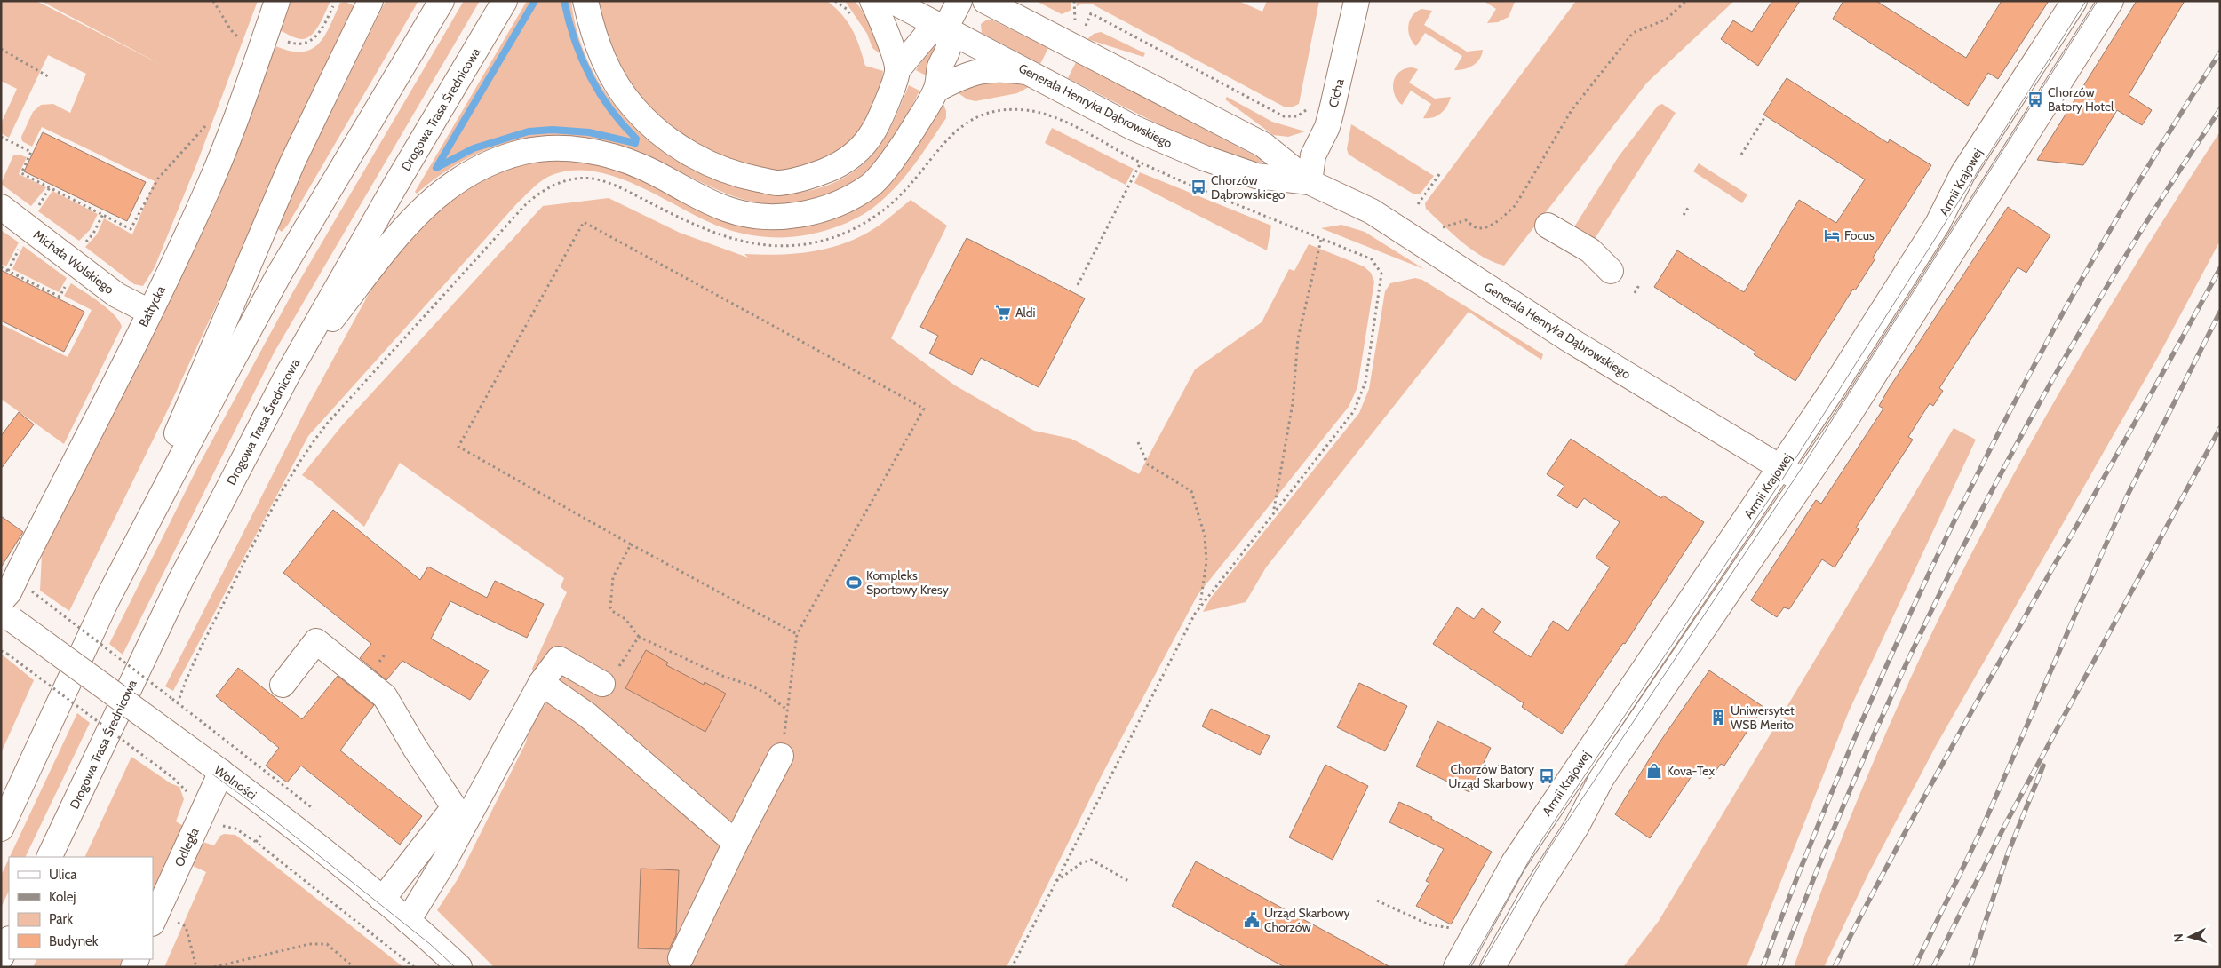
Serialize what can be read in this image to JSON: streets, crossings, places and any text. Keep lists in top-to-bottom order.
{
  "streets": {
    "street": [
      "Cicha",
      "Generała Henryka Dąbrowskiego",
      "Drogowa Trasa Średnicowa",
      "Armii Krajowej",
      "Michała Wolskiego",
      "Bałtycka",
      "Wolności",
      "Odległa"
    ]
  },
  "crossings": [
    ["Cicha", "Generała Henryka Dąbrowskiego"],
    ["Generała Henryka Dąbrowskiego", "Armii Krajowej"],
    ["Michała Wolskiego", "Bałtycka"],
    ["Bałtycka", "Wolności"],
    ["Wolności", "Odległa"]
  ],
  "places": {
    "bus stop": ["Chorzów Batory Hotel", "Chorzów Dąbrowskiego", "Chorzów Batory Urząd Skarbowy"],
    "hotel": ["Focus"],
    "supermarket": ["Aldi"],
    "sports": ["Kompleks Sportowy Kresy"],
    "building": ["Uniwersytet WSB Merito"],
    "shop": ["Kova-Tex"],
    "public building": ["Urząd Skarbowy Chorzów"]
  },
  "legend": [
    "Ulica",
    "Kolej",
    "Park",
    "Budynek"
  ],
  "north": "left"
}
